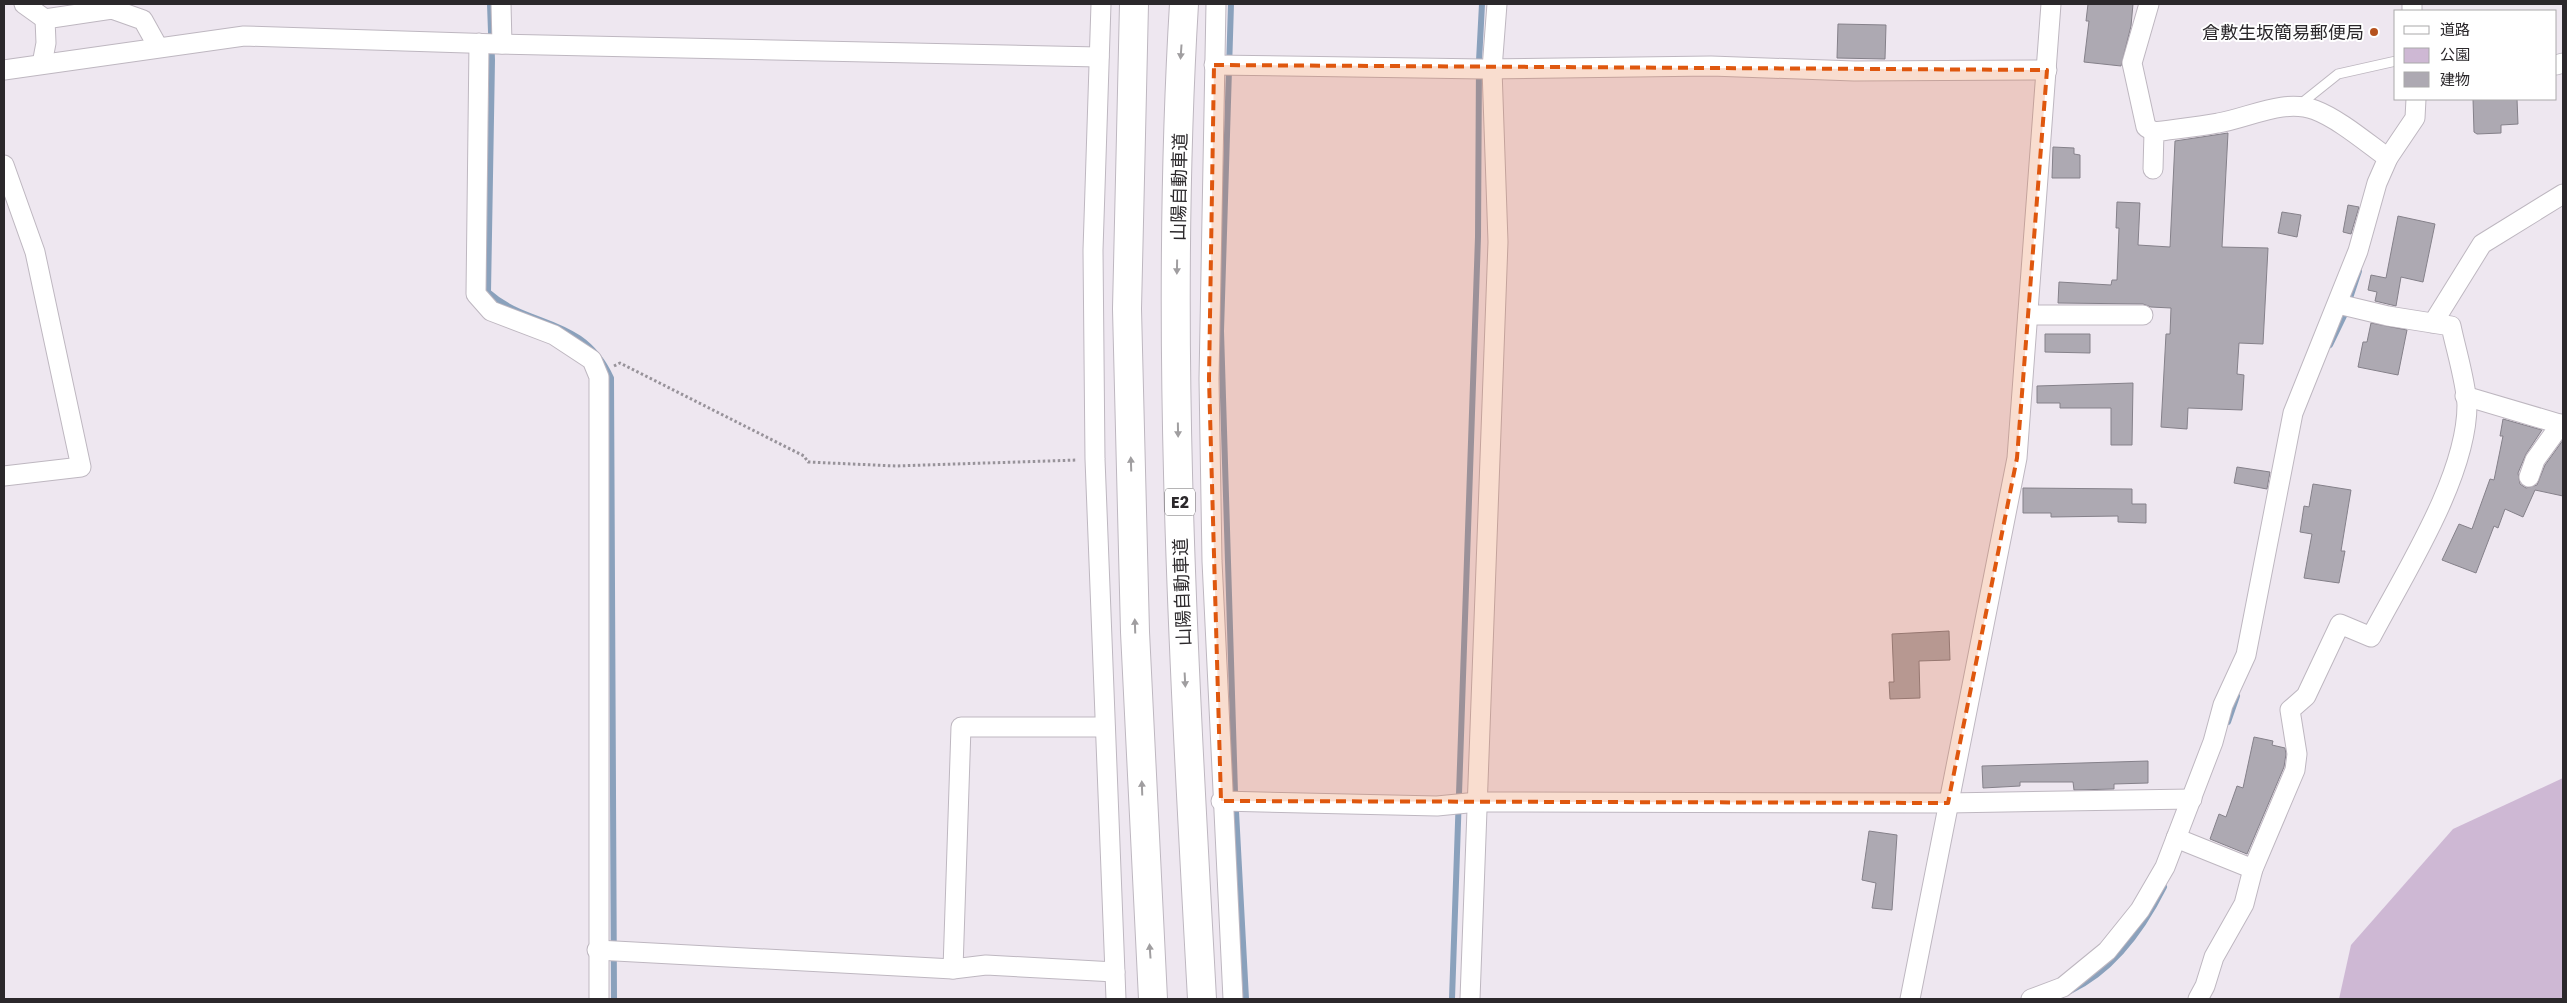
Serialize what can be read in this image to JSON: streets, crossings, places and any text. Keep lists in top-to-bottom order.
{
  "streets": {
    "highway": ["山陽自動車道", "E2"]
  },
  "places": ["倉敷生坂簡易郵便局"],
  "legend": ["道路", "公園", "建物"]
}
